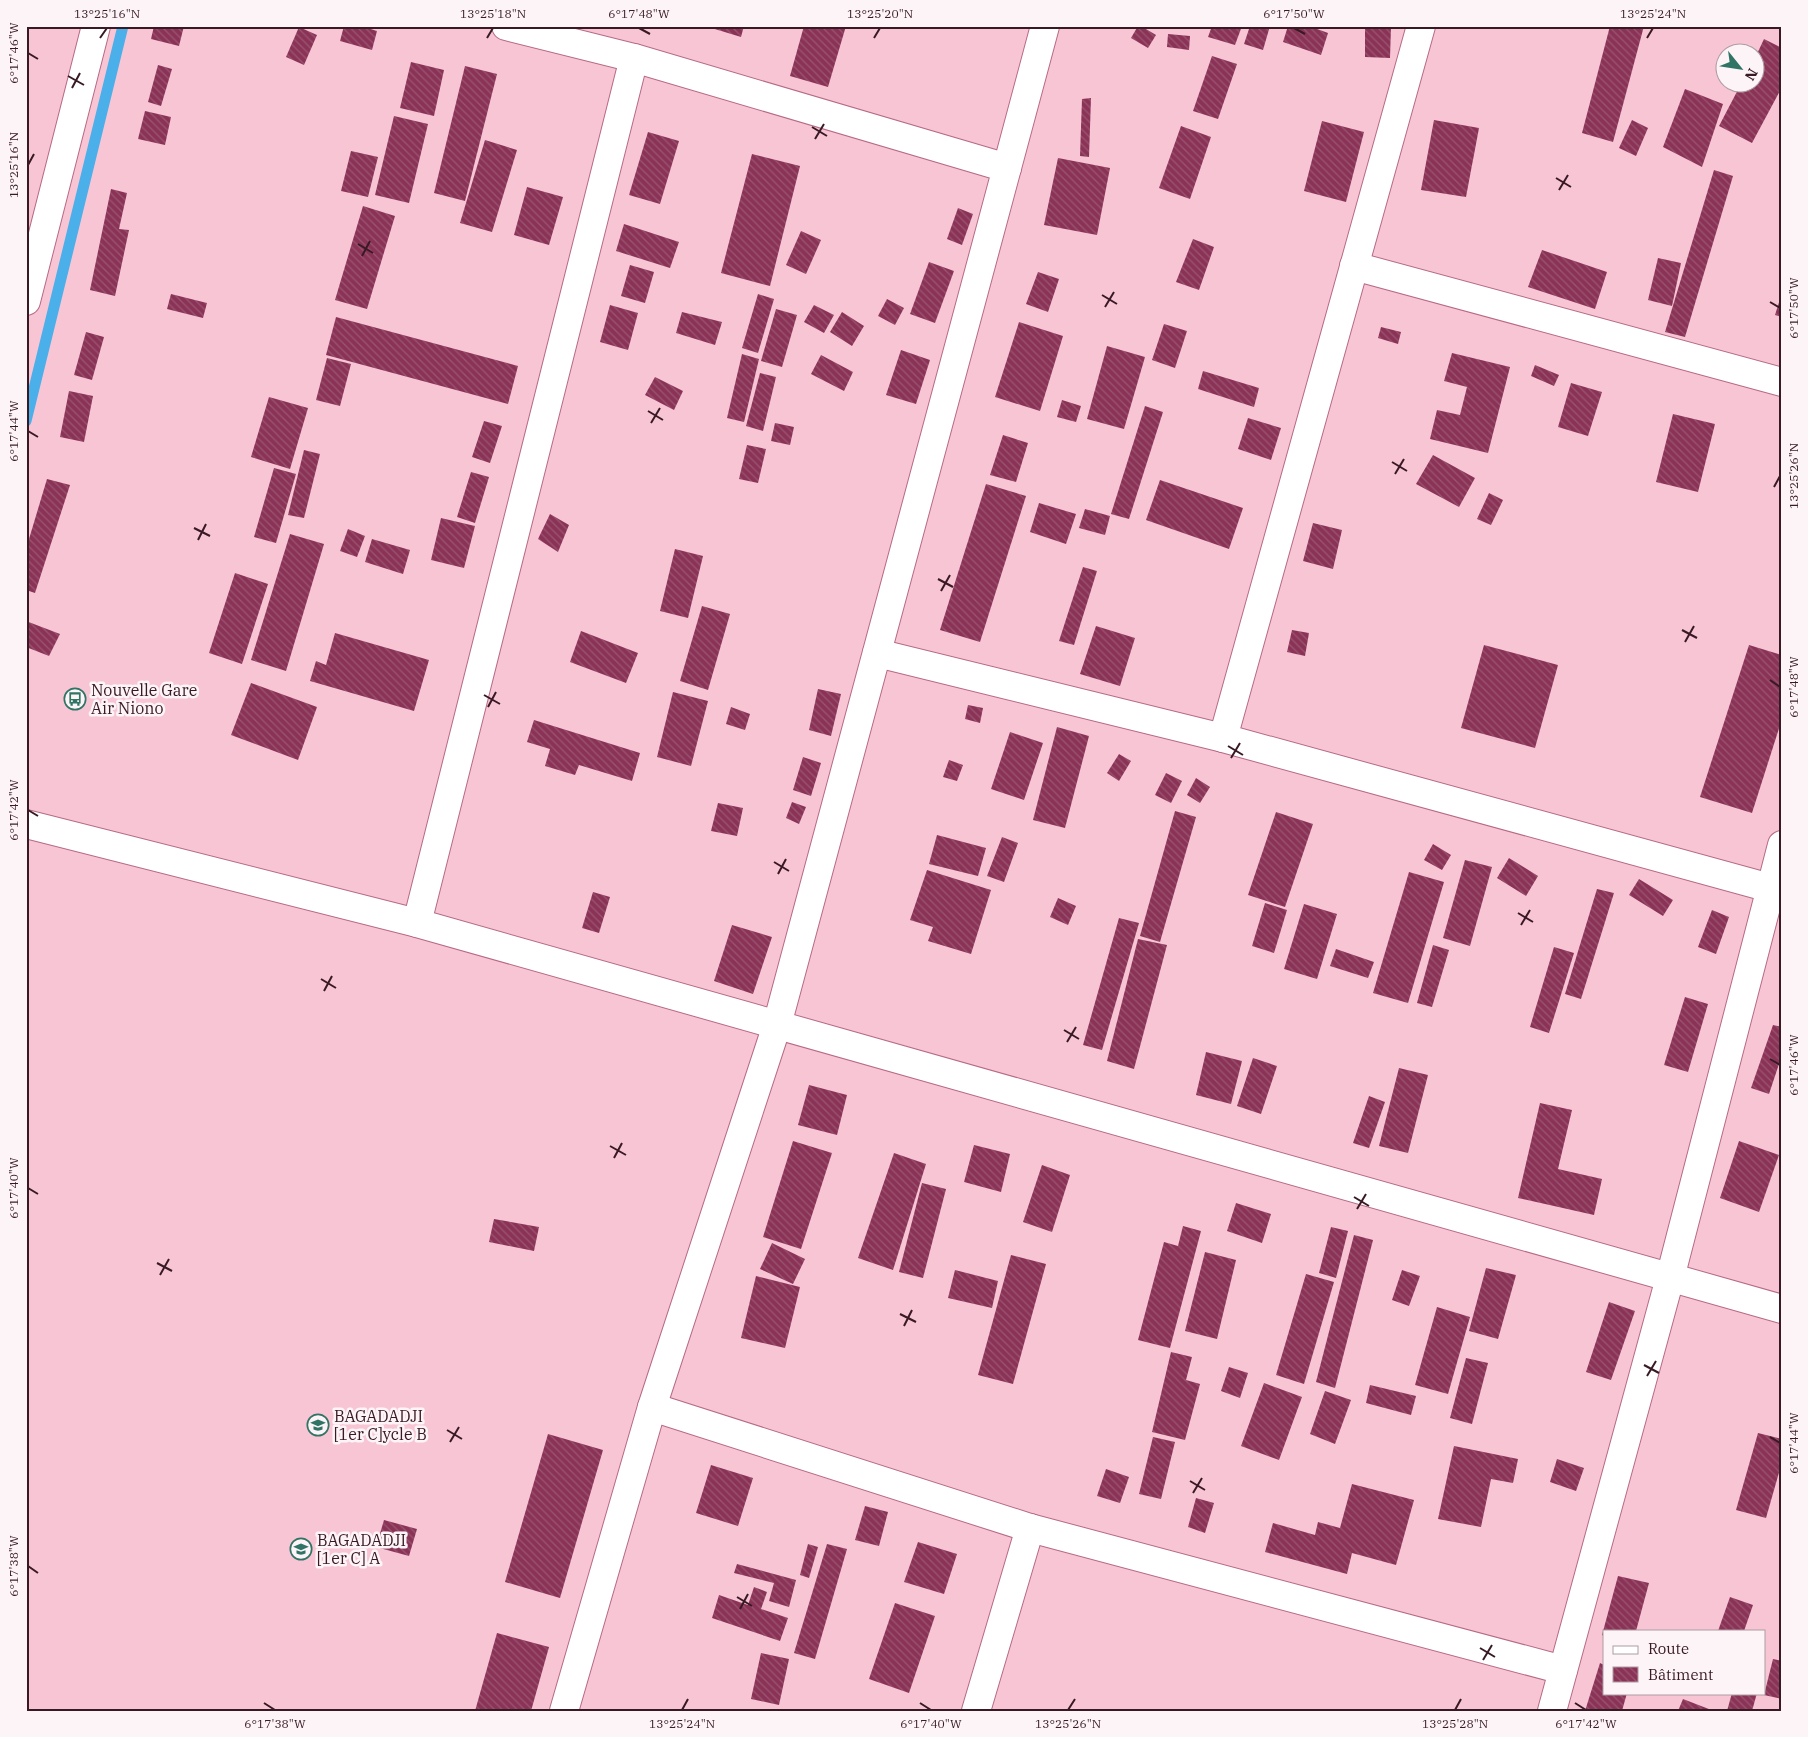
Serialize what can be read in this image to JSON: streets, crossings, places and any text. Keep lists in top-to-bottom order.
{
  "places": {
    "bus stop": ["Nouvelle Gare Air Niono"],
    "school or university": ["BAGADADJI [1er C]ycle B", "BAGADADJI [1er C] A"]
  },
  "legend": ["Route", "Bâtiment"],
  "north": "bottom right",
  "coordinates": [
    "13°25'16\"N",
    "13°25'18\"N",
    "6°17'48\"W",
    "13°25'20\"N",
    "6°17'50\"W",
    "13°25'24\"N",
    "6°17'46\"W",
    "6°17'44\"W",
    "13°25'26\"N",
    "6°17'42\"W",
    "6°17'40\"W",
    "6°17'38\"W",
    "13°25'28\"N"
  ]
}
